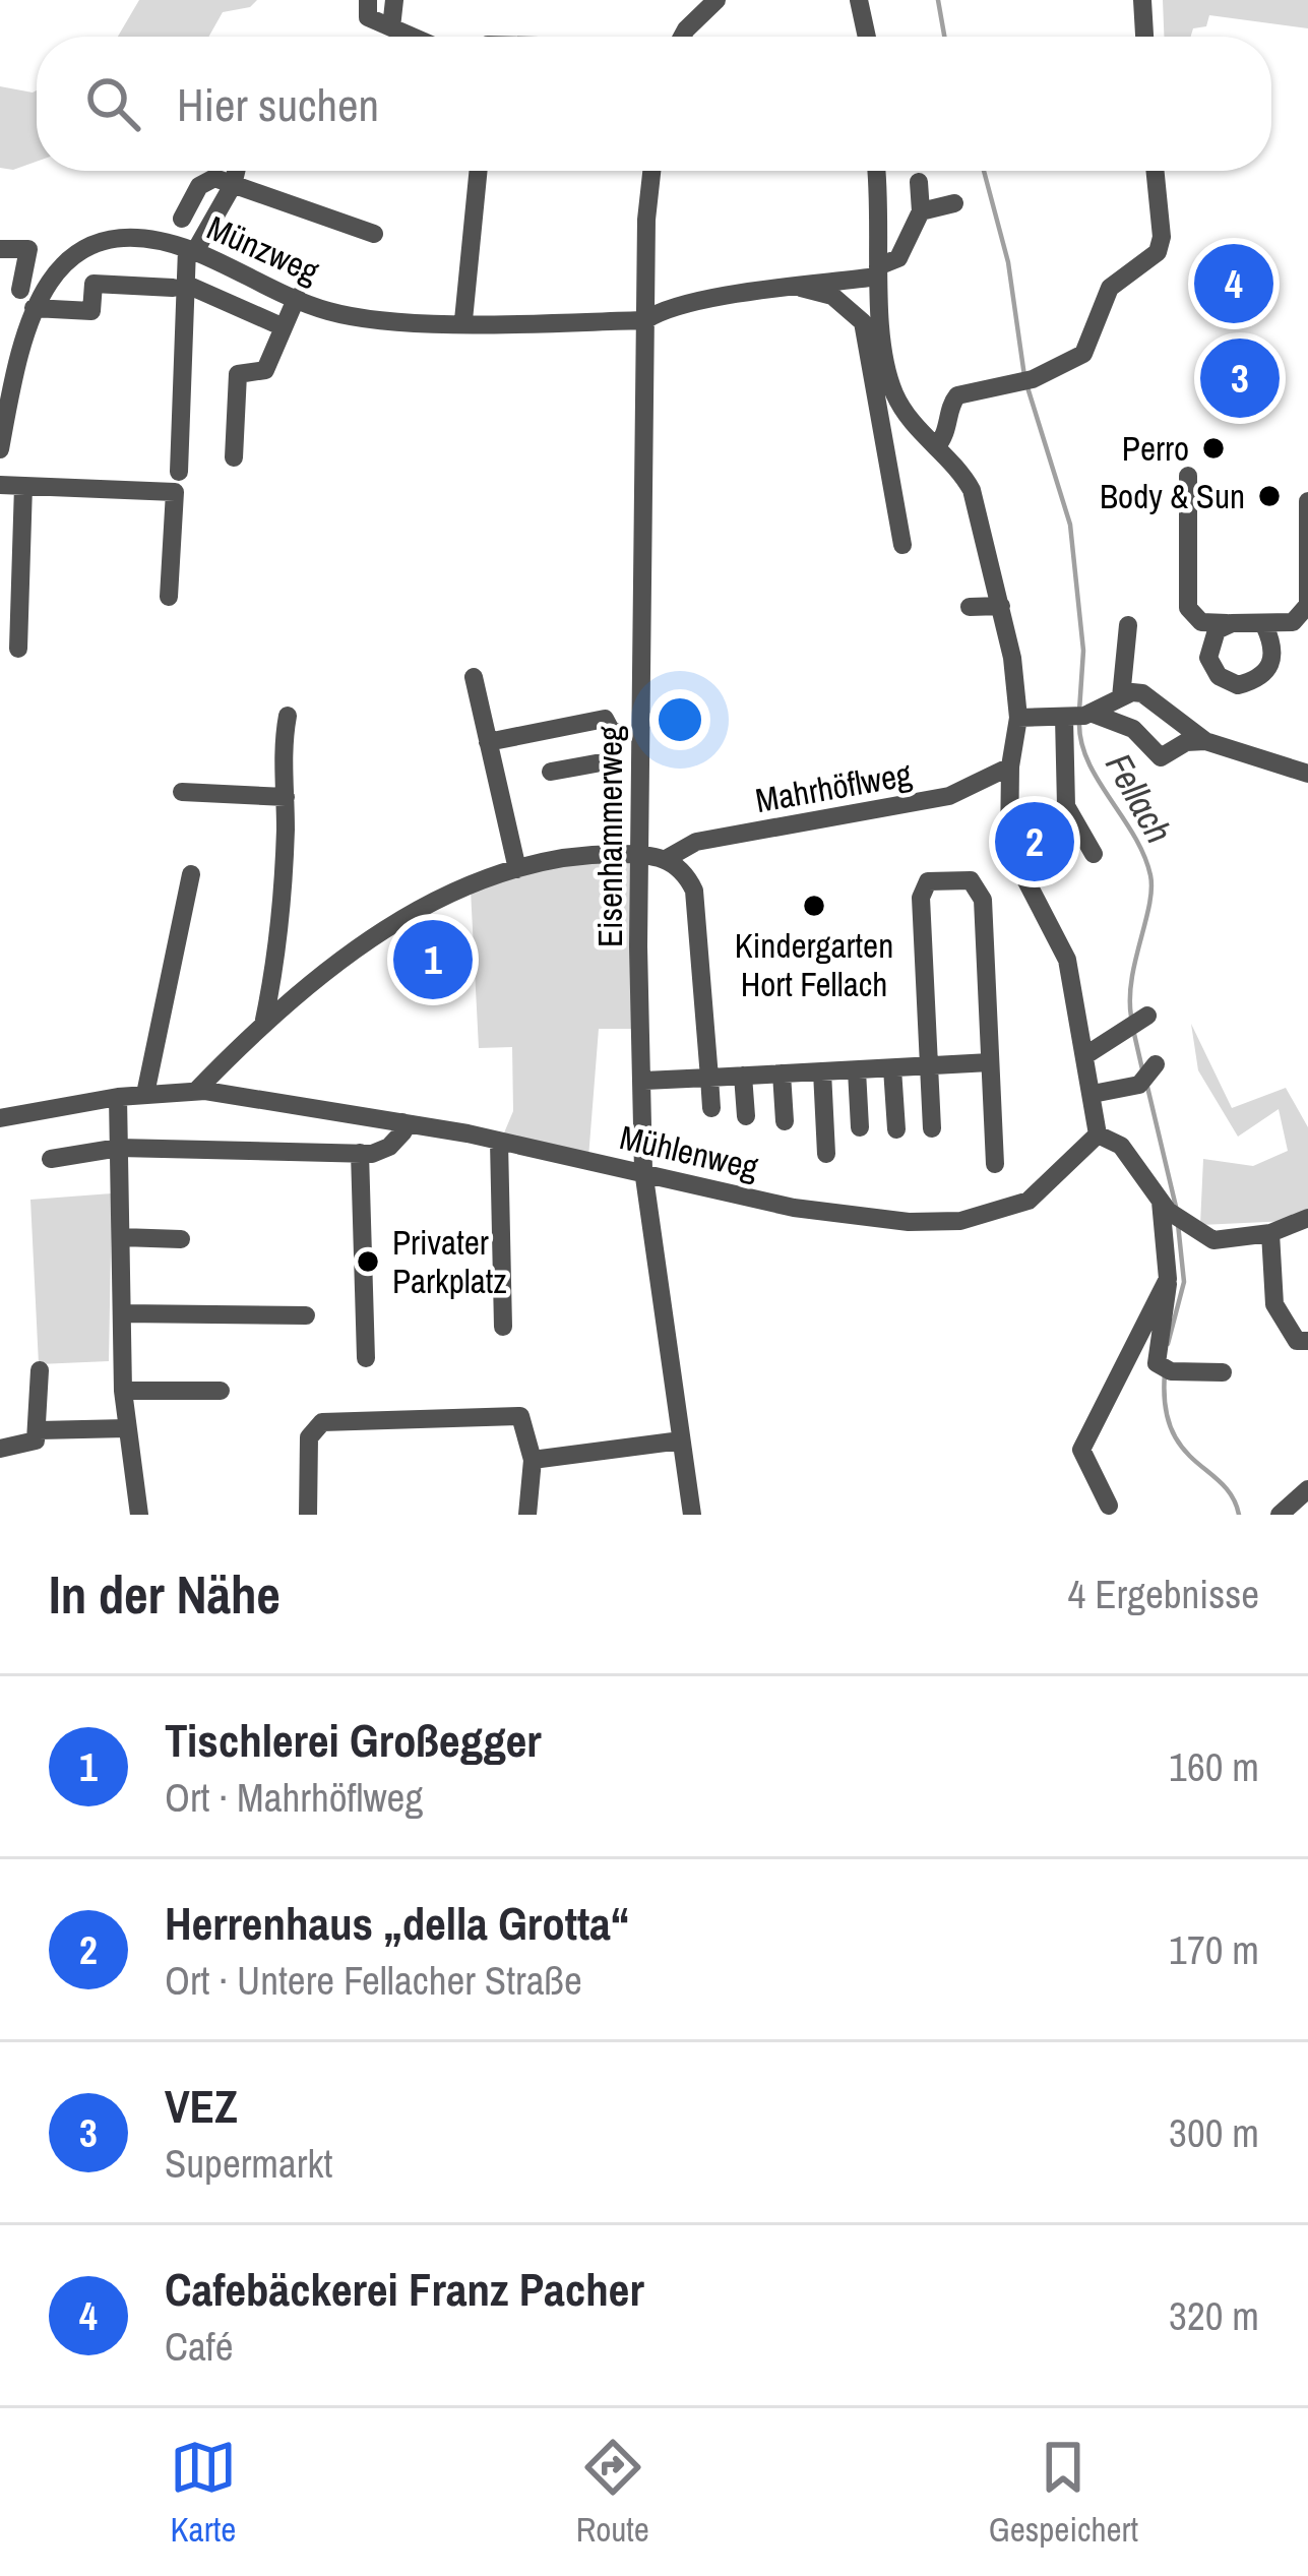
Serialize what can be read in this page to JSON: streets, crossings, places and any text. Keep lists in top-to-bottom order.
{
  "streets": {
    "street": [
      "Münzweg",
      "Mahrhöflweg",
      "Eisenhammerweg",
      "Mühlenweg"
    ]
  },
  "crossings": [
    ["Münzweg", "Eisenhammerweg"],
    ["Eisenhammerweg", "Mühlenweg"]
  ],
  "water": ["Fellach"],
  "places": [
    "Perro",
    "Body & Sun",
    "Kindergarten Hort Fellach",
    "Privater Parkplatz"
  ],
  "page": {
    "search": "Hier suchen",
    "pins": [
      "4",
      "3",
      "2",
      "1"
    ],
    "heading": ["In der Nähe", "4 Ergebnisse"],
    "list": [
      {
        "mark": "1",
        "name": "Tischlerei Großegger",
        "note": "Ort · Mahrhöflweg",
        "value": "160 m"
      },
      {
        "mark": "2",
        "name": "Herrenhaus „della Grotta“",
        "note": "Ort · Untere Fellacher Straße",
        "value": "170 m"
      },
      {
        "mark": "3",
        "name": "VEZ",
        "note": "Supermarkt",
        "value": "300 m"
      },
      {
        "mark": "4",
        "name": "Cafebäckerei Franz Pacher",
        "note": "Café",
        "value": "320 m"
      }
    ],
    "nav": ["Karte", "Route", "Gespeichert"]
  }
}
